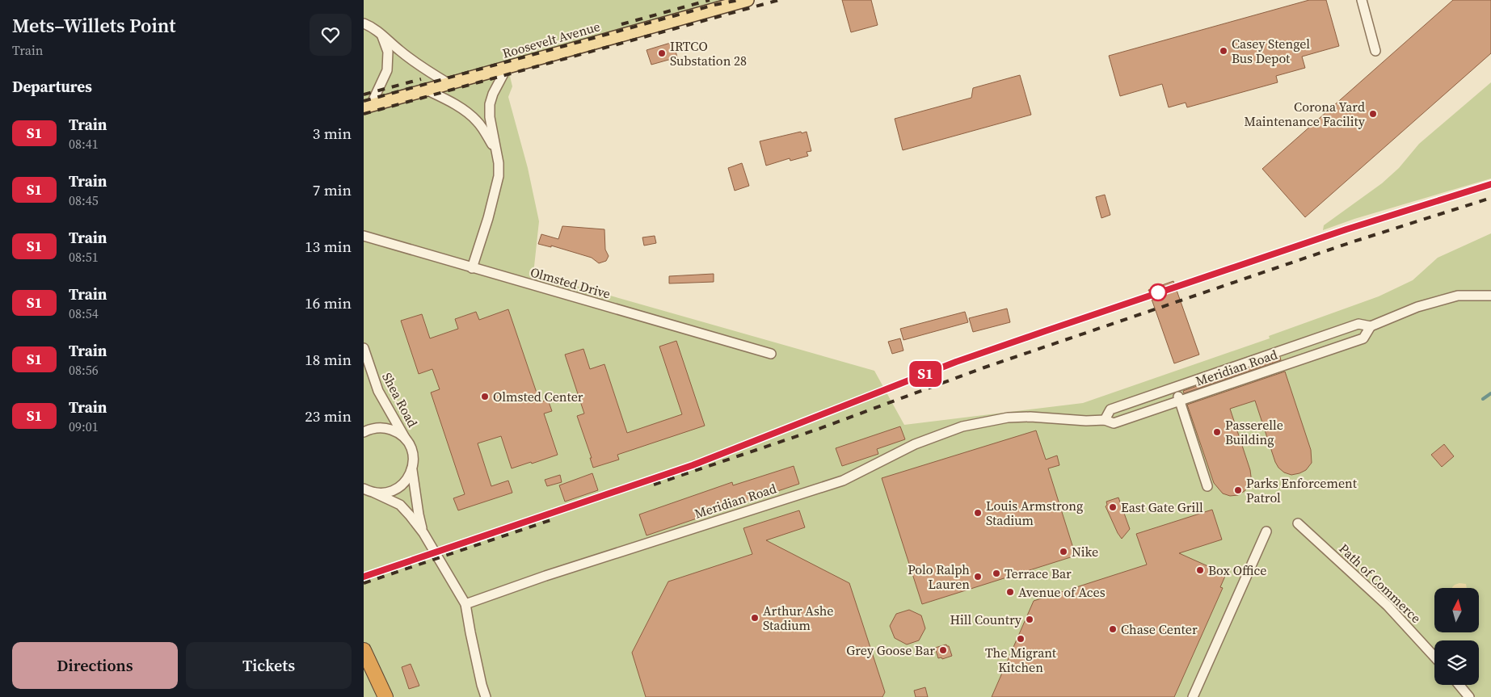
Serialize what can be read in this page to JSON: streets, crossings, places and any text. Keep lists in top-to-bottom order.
{
  "streets": {
    "main road": ["Roosevelt Avenue"],
    "street": [
      "Olmsted Drive",
      "Meridian Road",
      "Shea Road",
      "Path of Commerce"
    ]
  },
  "places": [
    "Casey Stengel Bus Depot",
    "IRTCO Substation 28",
    "Corona Yard Maintenance Facility",
    "Olmsted Center",
    "Passerelle Building",
    "Parks Enforcement Patrol",
    "East Gate Grill",
    "Louis Armstrong Stadium",
    "Nike",
    "Box Office",
    "Terrace Bar",
    "Polo Ralph Lauren",
    "Avenue of Aces",
    "Arthur Ashe Stadium",
    "Hill Country",
    "Chase Center",
    "The Migrant Kitchen",
    "Grey Goose Bar"
  ],
  "north": "top",
  "page": {
    "heading": [
      ["Mets–Willets Point", "Train"],
      "Departures"
    ],
    "on_map": "S1",
    "list": [
      {
        "mark": "S1",
        "name": "Train",
        "note": "08:41",
        "value": "3 min"
      },
      {
        "mark": "S1",
        "name": "Train",
        "note": "08:45",
        "value": "7 min"
      },
      {
        "mark": "S1",
        "name": "Train",
        "note": "08:51",
        "value": "13 min"
      },
      {
        "mark": "S1",
        "name": "Train",
        "note": "08:54",
        "value": "16 min"
      },
      {
        "mark": "S1",
        "name": "Train",
        "note": "08:56",
        "value": "18 min"
      },
      {
        "mark": "S1",
        "name": "Train",
        "note": "09:01",
        "value": "23 min"
      }
    ],
    "buttons": ["Directions", "Tickets"]
  }
}
